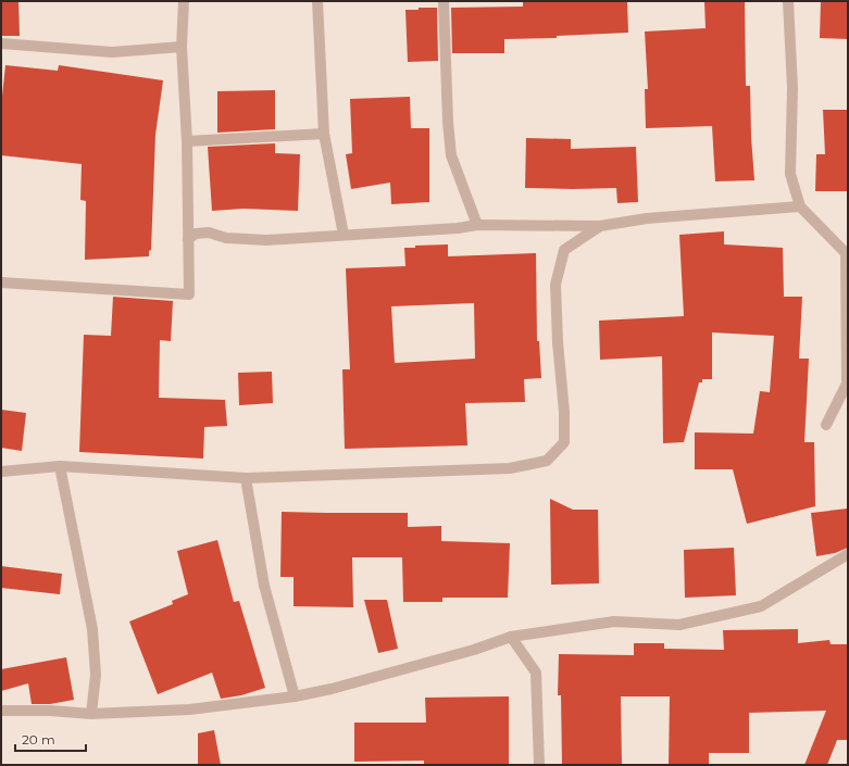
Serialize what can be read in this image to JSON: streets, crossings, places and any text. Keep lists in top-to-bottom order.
{
  "scale_bar": "20 m"
}
